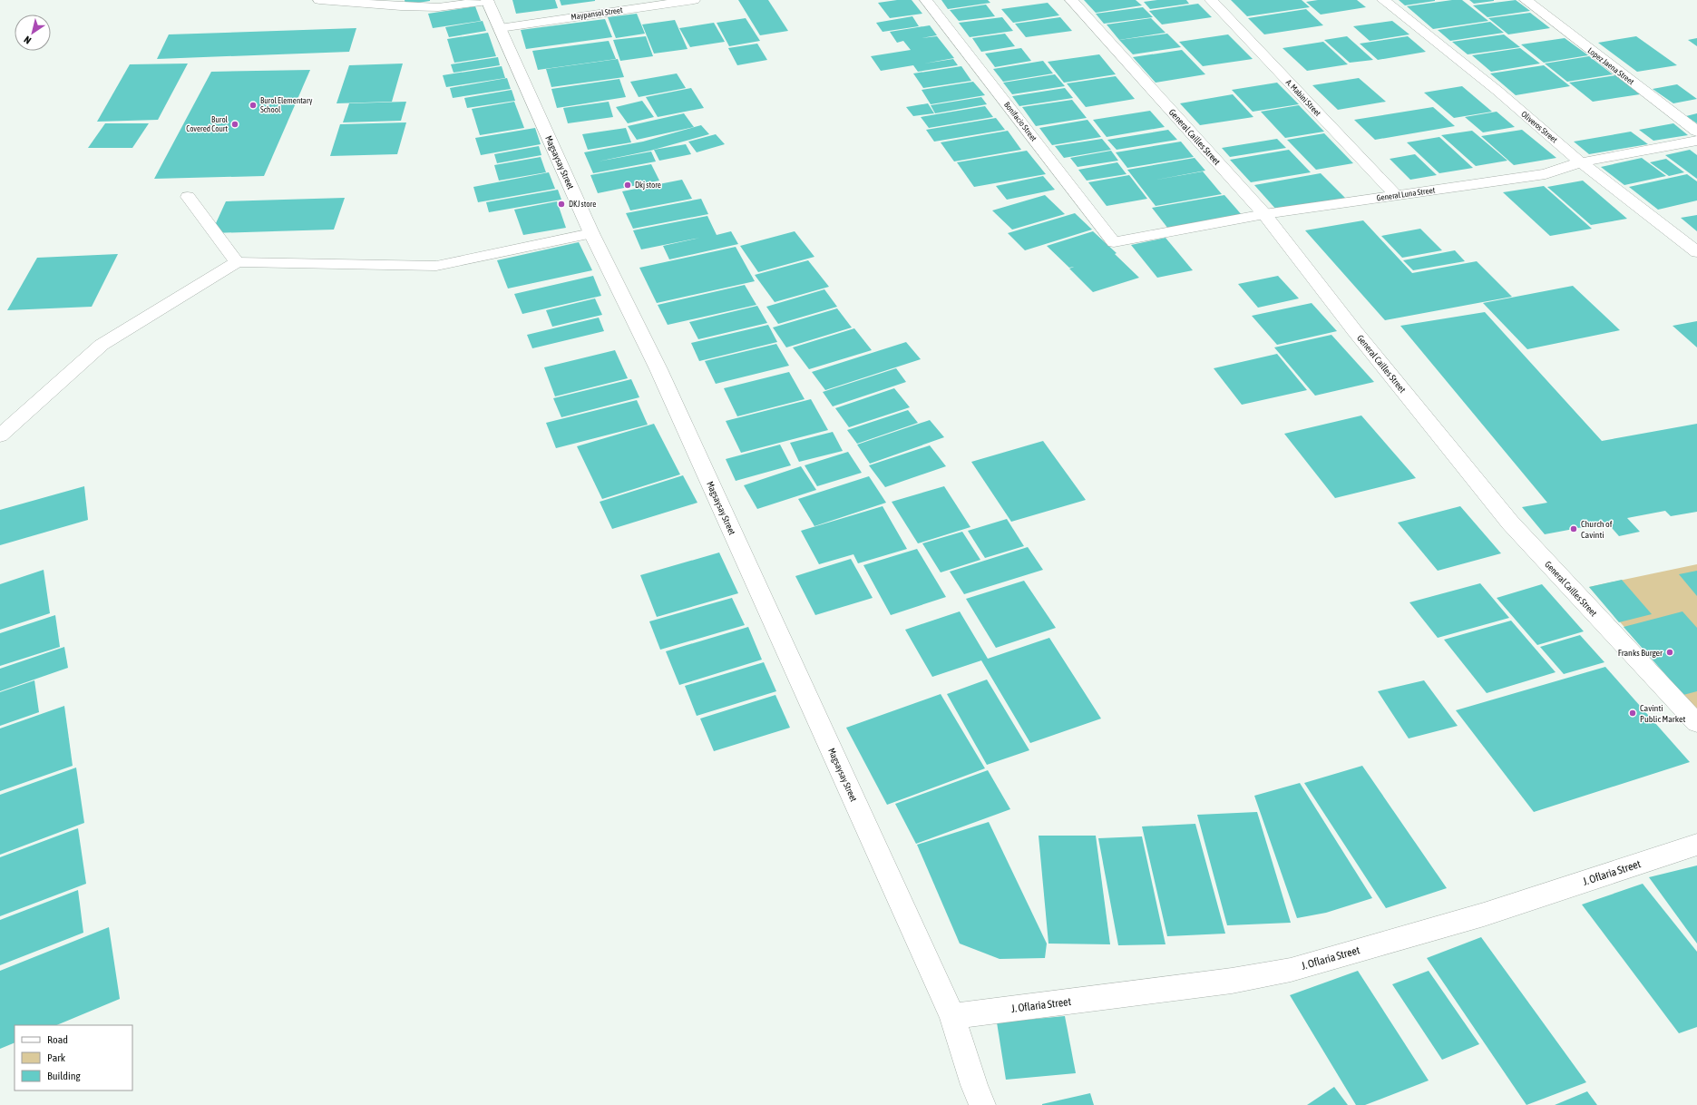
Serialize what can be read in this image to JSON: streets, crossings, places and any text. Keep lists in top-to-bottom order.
{
  "streets": {
    "street": [
      "Maypansol Street",
      "Lopez Jaena Street",
      "A. Mabini Street",
      "Bonifacio Street",
      "Oliveros Street",
      "General Cailles Street",
      "Magsaysay Street",
      "General Luna Street",
      "J. Oflaria Street"
    ]
  },
  "crossings": [
    ["Maypansol Street", "Magsaysay Street"],
    ["A. Mabini Street", "General Luna Street"],
    ["Bonifacio Street", "General Luna Street"],
    ["Oliveros Street", "General Luna Street"],
    ["General Cailles Street", "General Luna Street"],
    ["Magsaysay Street", "J. Oflaria Street"]
  ],
  "places": [
    "Burol Elementary School",
    "Burol Covered Court",
    "Dkj store",
    "DKJ store",
    "Church of Cavinti",
    "Franks Burger",
    "Cavinti Public Market"
  ],
  "legend": ["Road", "Park", "Building"],
  "north": "bottom left"
}
